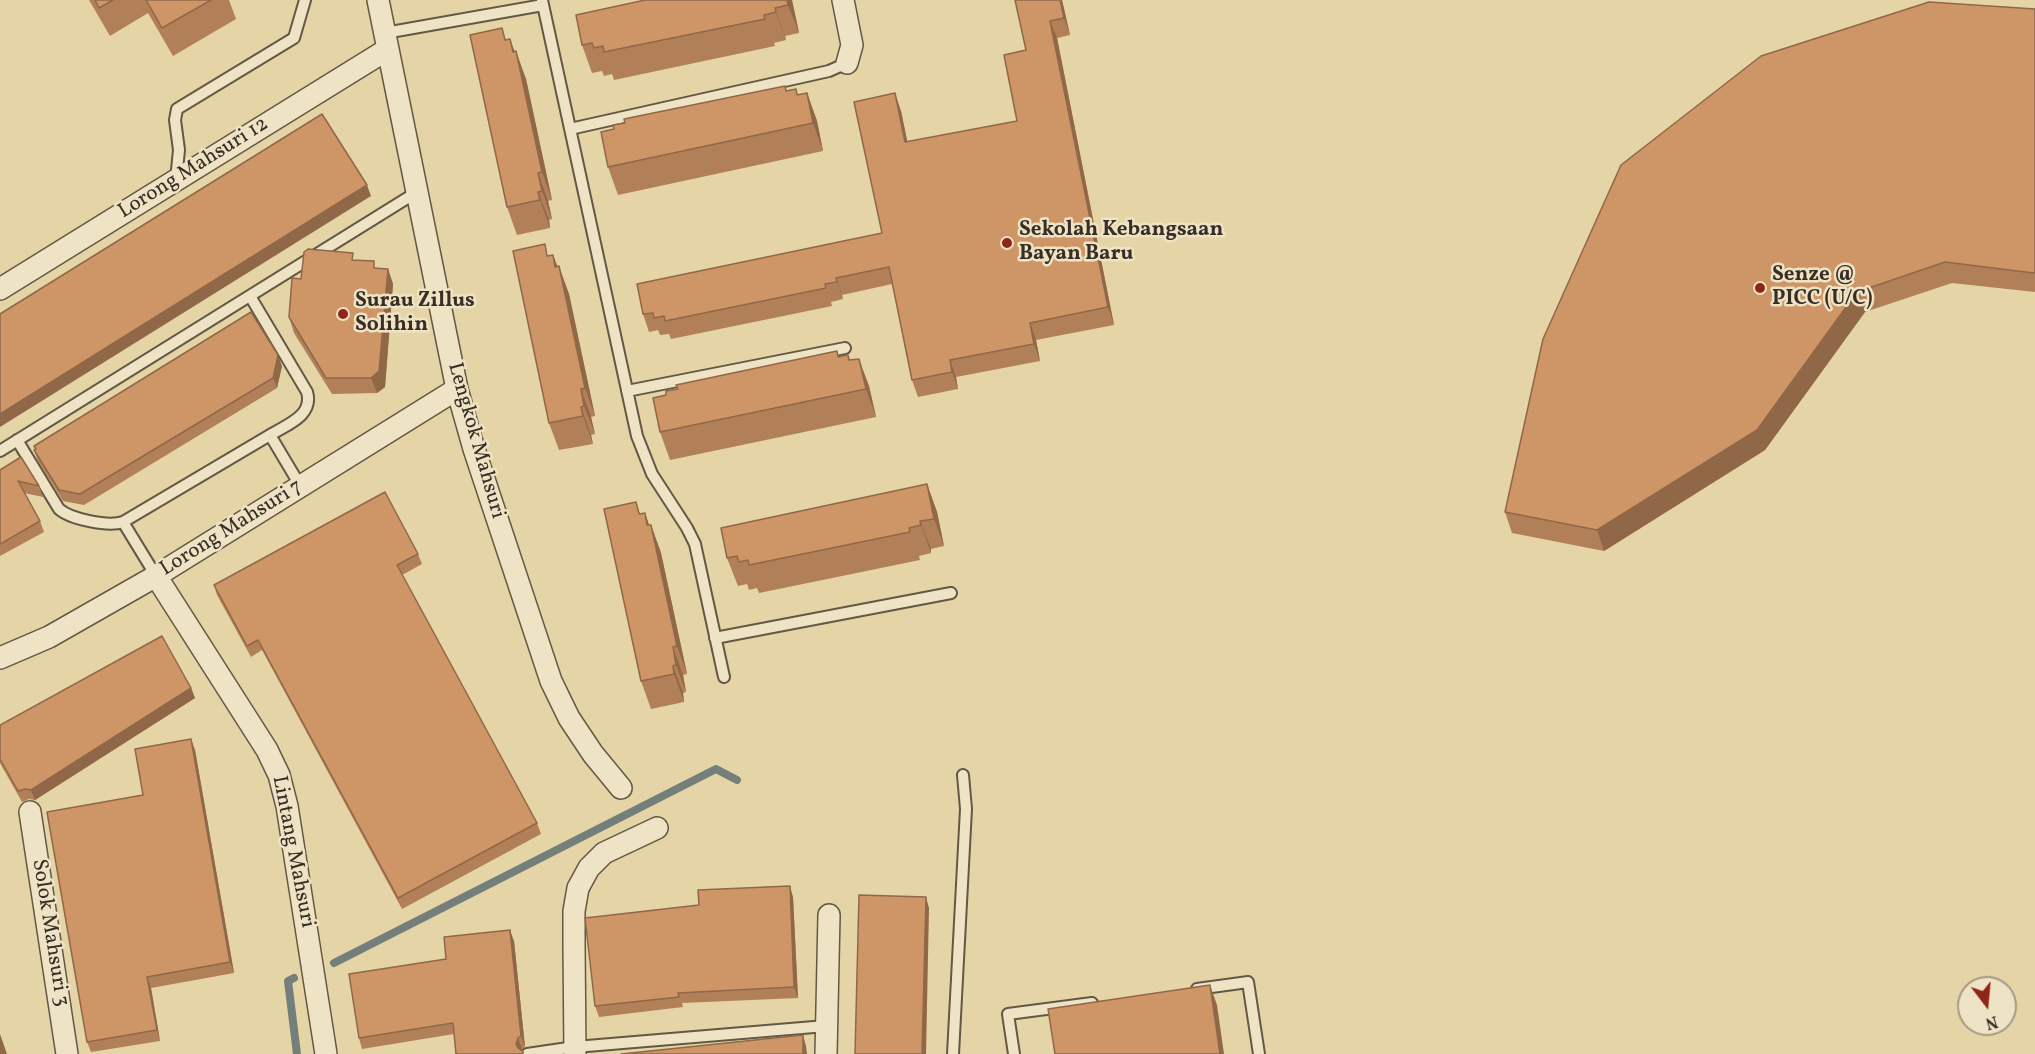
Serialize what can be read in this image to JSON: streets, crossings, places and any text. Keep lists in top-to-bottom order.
{
  "streets": {
    "street": [
      "Lorong Mahsuri 12",
      "Lengkok Mahsuri",
      "Lorong Mahsuri 7",
      "Lintang Mahsuri",
      "Solok Mahsuri 3"
    ]
  },
  "crossings": [
    ["Lorong Mahsuri 12", "Lengkok Mahsuri"],
    ["Lengkok Mahsuri", "Lorong Mahsuri 7"],
    ["Lorong Mahsuri 7", "Lintang Mahsuri"]
  ],
  "places": ["Sekolah Kebangsaan Bayan Baru", "Senze @ PICC (U/C)", "Surau Zillus Solihin"],
  "north": "bottom"
}
